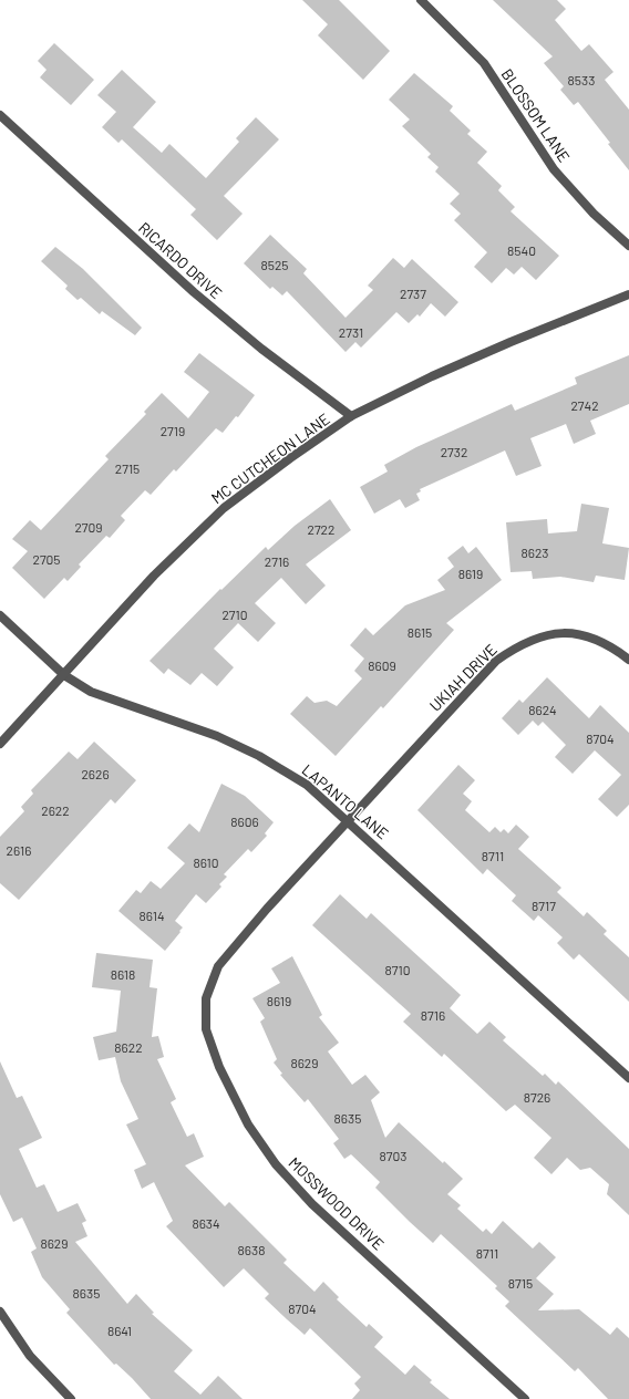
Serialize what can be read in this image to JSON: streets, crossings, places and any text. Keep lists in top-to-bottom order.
{
  "streets": {
    "street": [
      "BLOSSOM LANE",
      "RICARDO DRIVE",
      "MC CUTCHEON LANE",
      "UKIAH DRIVE",
      "LAPANTO LANE",
      "MOSSWOOD DRIVE"
    ]
  },
  "crossings": [
    ["RICARDO DRIVE", "MC CUTCHEON LANE"],
    ["MC CUTCHEON LANE", "LAPANTO LANE"],
    ["UKIAH DRIVE", "LAPANTO LANE"],
    ["UKIAH DRIVE", "MOSSWOOD DRIVE"],
    ["LAPANTO LANE", "MOSSWOOD DRIVE"]
  ],
  "house_numbers": [
    "8533",
    "8540",
    "8525",
    "2737",
    "2731",
    "2742",
    "2719",
    "2732",
    "2715",
    "2709",
    "2722",
    "8623",
    "2705",
    "2716",
    "8619",
    "2710",
    "8615",
    "8609",
    "8624",
    "8704",
    "2626",
    "2622",
    "8606",
    "2616",
    "8711",
    "8610",
    "8717",
    "8614",
    "8710",
    "8618",
    "8619",
    "8716",
    "8622",
    "8629",
    "8726",
    "8635",
    "8703",
    "8634",
    "8629",
    "8638",
    "8711",
    "8715",
    "8635",
    "8704",
    "8641"
  ]
}
